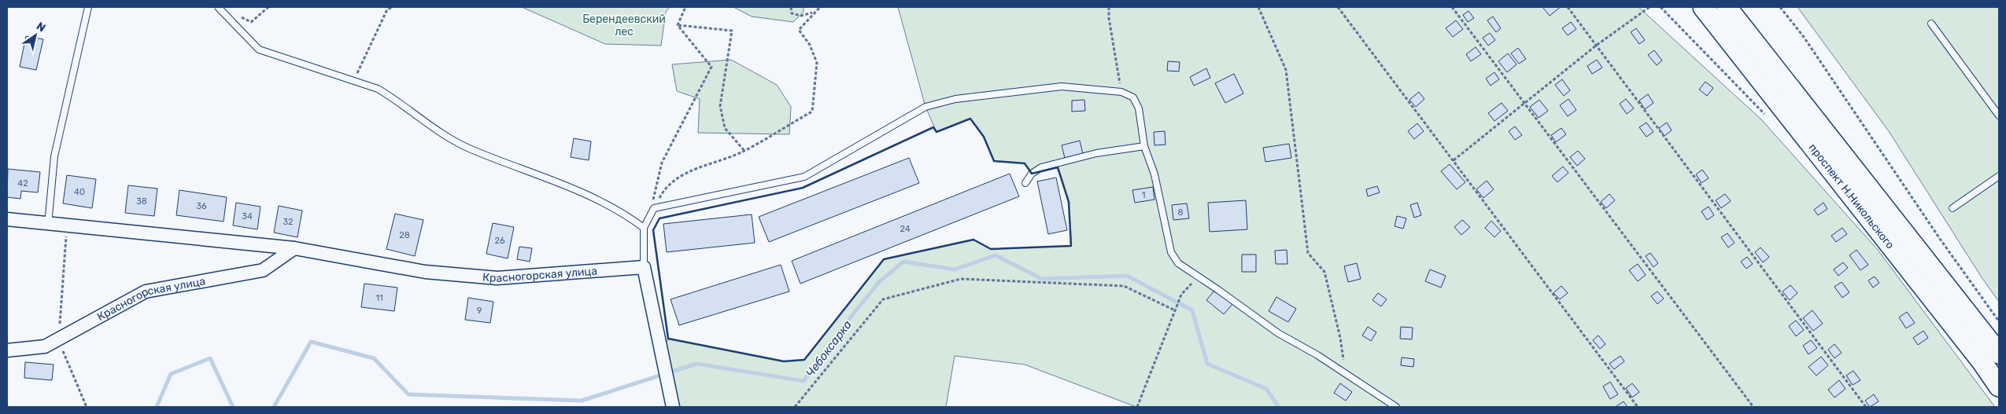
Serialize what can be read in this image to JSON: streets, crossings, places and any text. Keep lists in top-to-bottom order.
{
  "streets": {
    "main road": ["проспект Н.Никольского"],
    "street": ["Красногорская улица"]
  },
  "water": ["Чебоксарка"],
  "parks": ["Берендеевский лес"],
  "house_numbers": [
    "42",
    "40",
    "1",
    "38",
    "36",
    "8",
    "34",
    "32",
    "24",
    "28",
    "26",
    "11",
    "9"
  ],
  "north": "top right"
}
